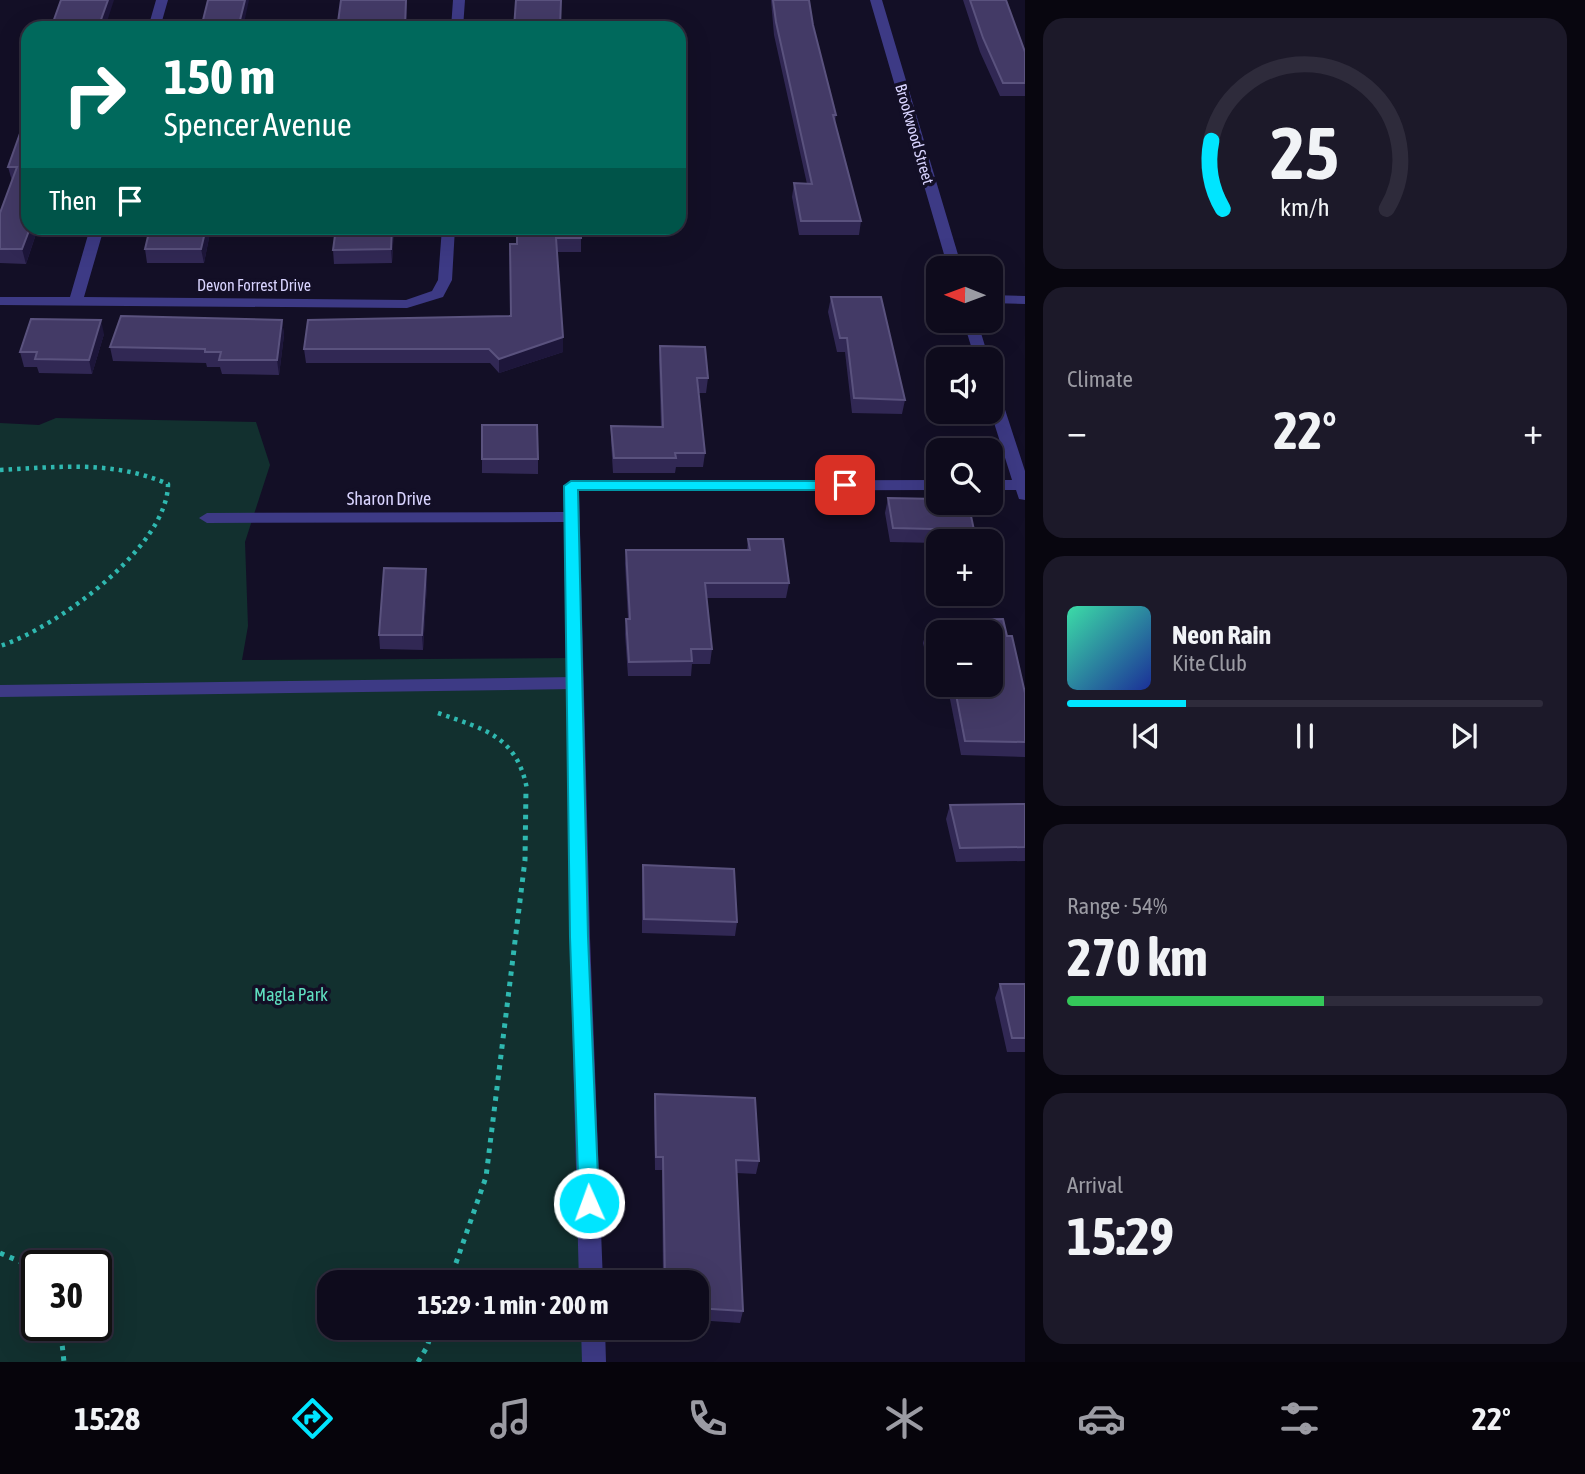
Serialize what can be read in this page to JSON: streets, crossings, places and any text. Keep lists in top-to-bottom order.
{
  "streets": {
    "street": ["Brookwood Street", "Devon Forrest Drive", "Sharon Drive"]
  },
  "parks": ["Magla Park"],
  "north": "left",
  "page": {
    "turn": ["150 m", "Spencer Avenue"],
    "then": "Then",
    "map_buttons": ["+", "−"],
    "tile": [
      "Climate",
      ["Range · 54%", "270 km"],
      ["Arrival", "15:29"]
    ],
    "heat": ["−", "22°", "+"],
    "song": ["Neon Rain", "Kite Club"],
    "limit": "30",
    "trip": "15:29 · 1 min · 200 m",
    "tabs": ["15:28", "22°"],
    "gauge": ["25", "km/h"]
  }
}
